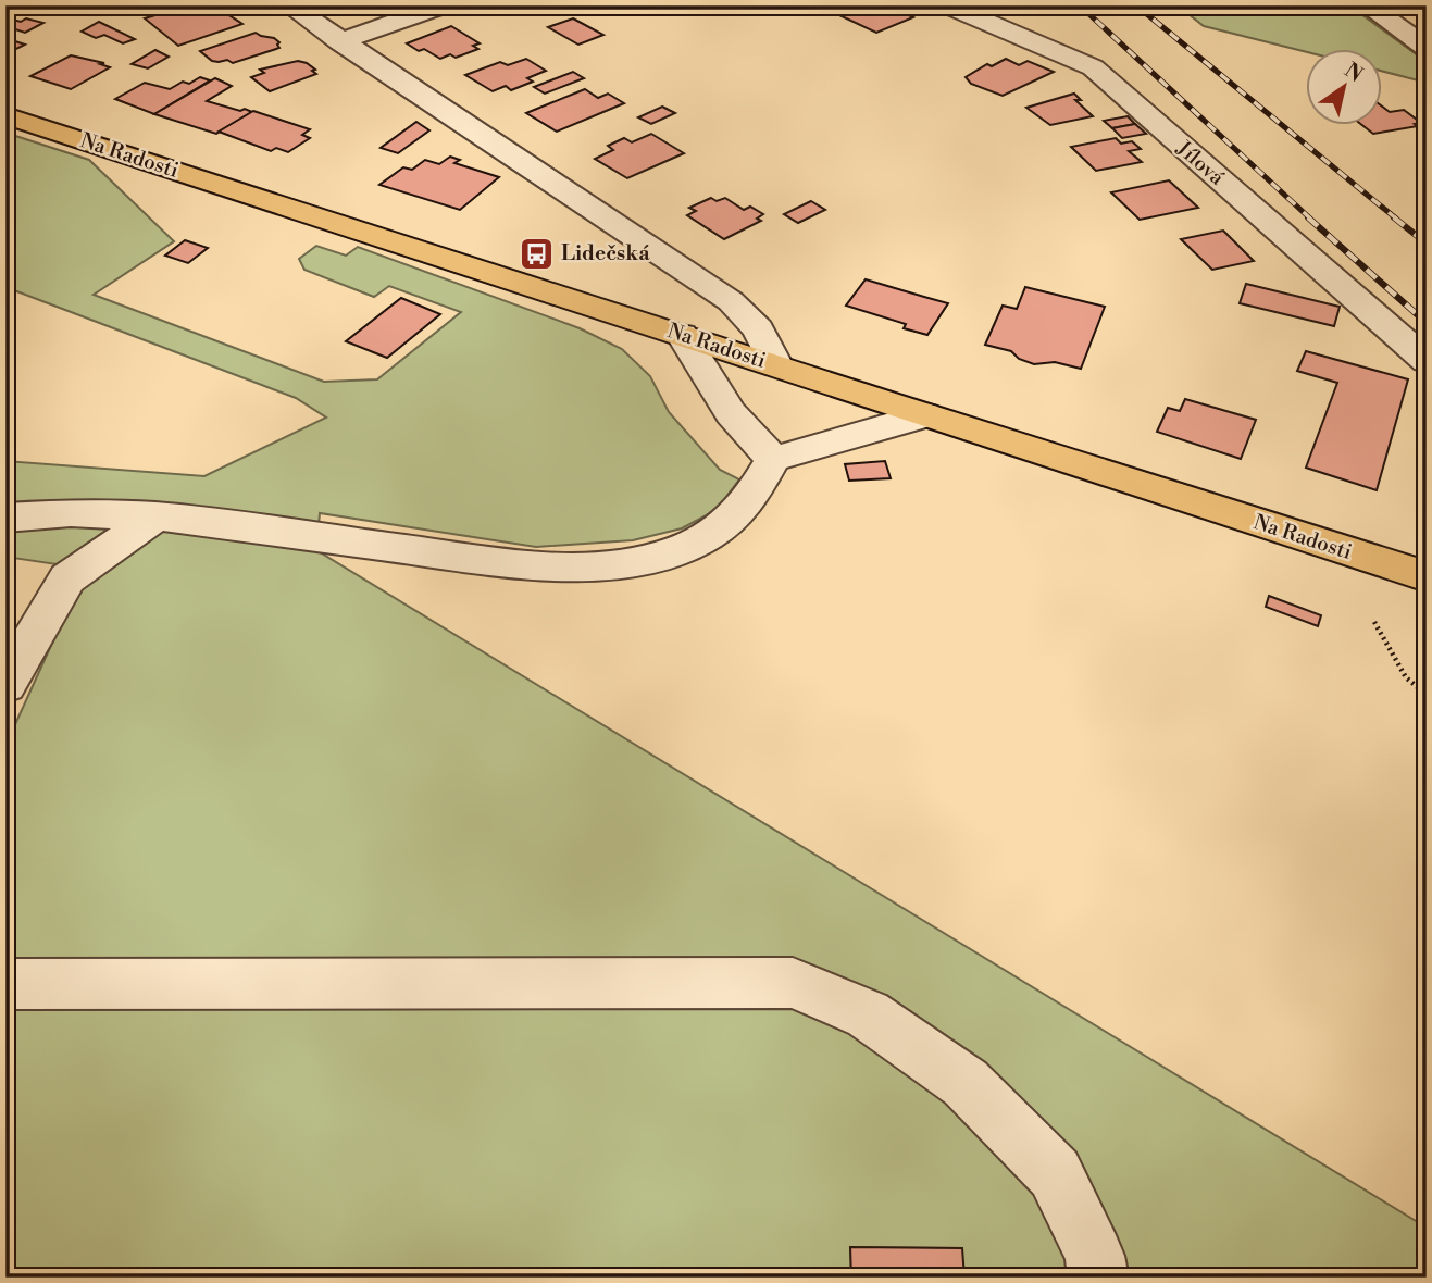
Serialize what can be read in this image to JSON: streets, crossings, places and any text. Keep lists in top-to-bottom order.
{
  "streets": {
    "main road": ["Na Radosti"],
    "street": ["Jílová"]
  },
  "places": {
    "bus stop": ["Lidečská"]
  },
  "north": "top right"
}
